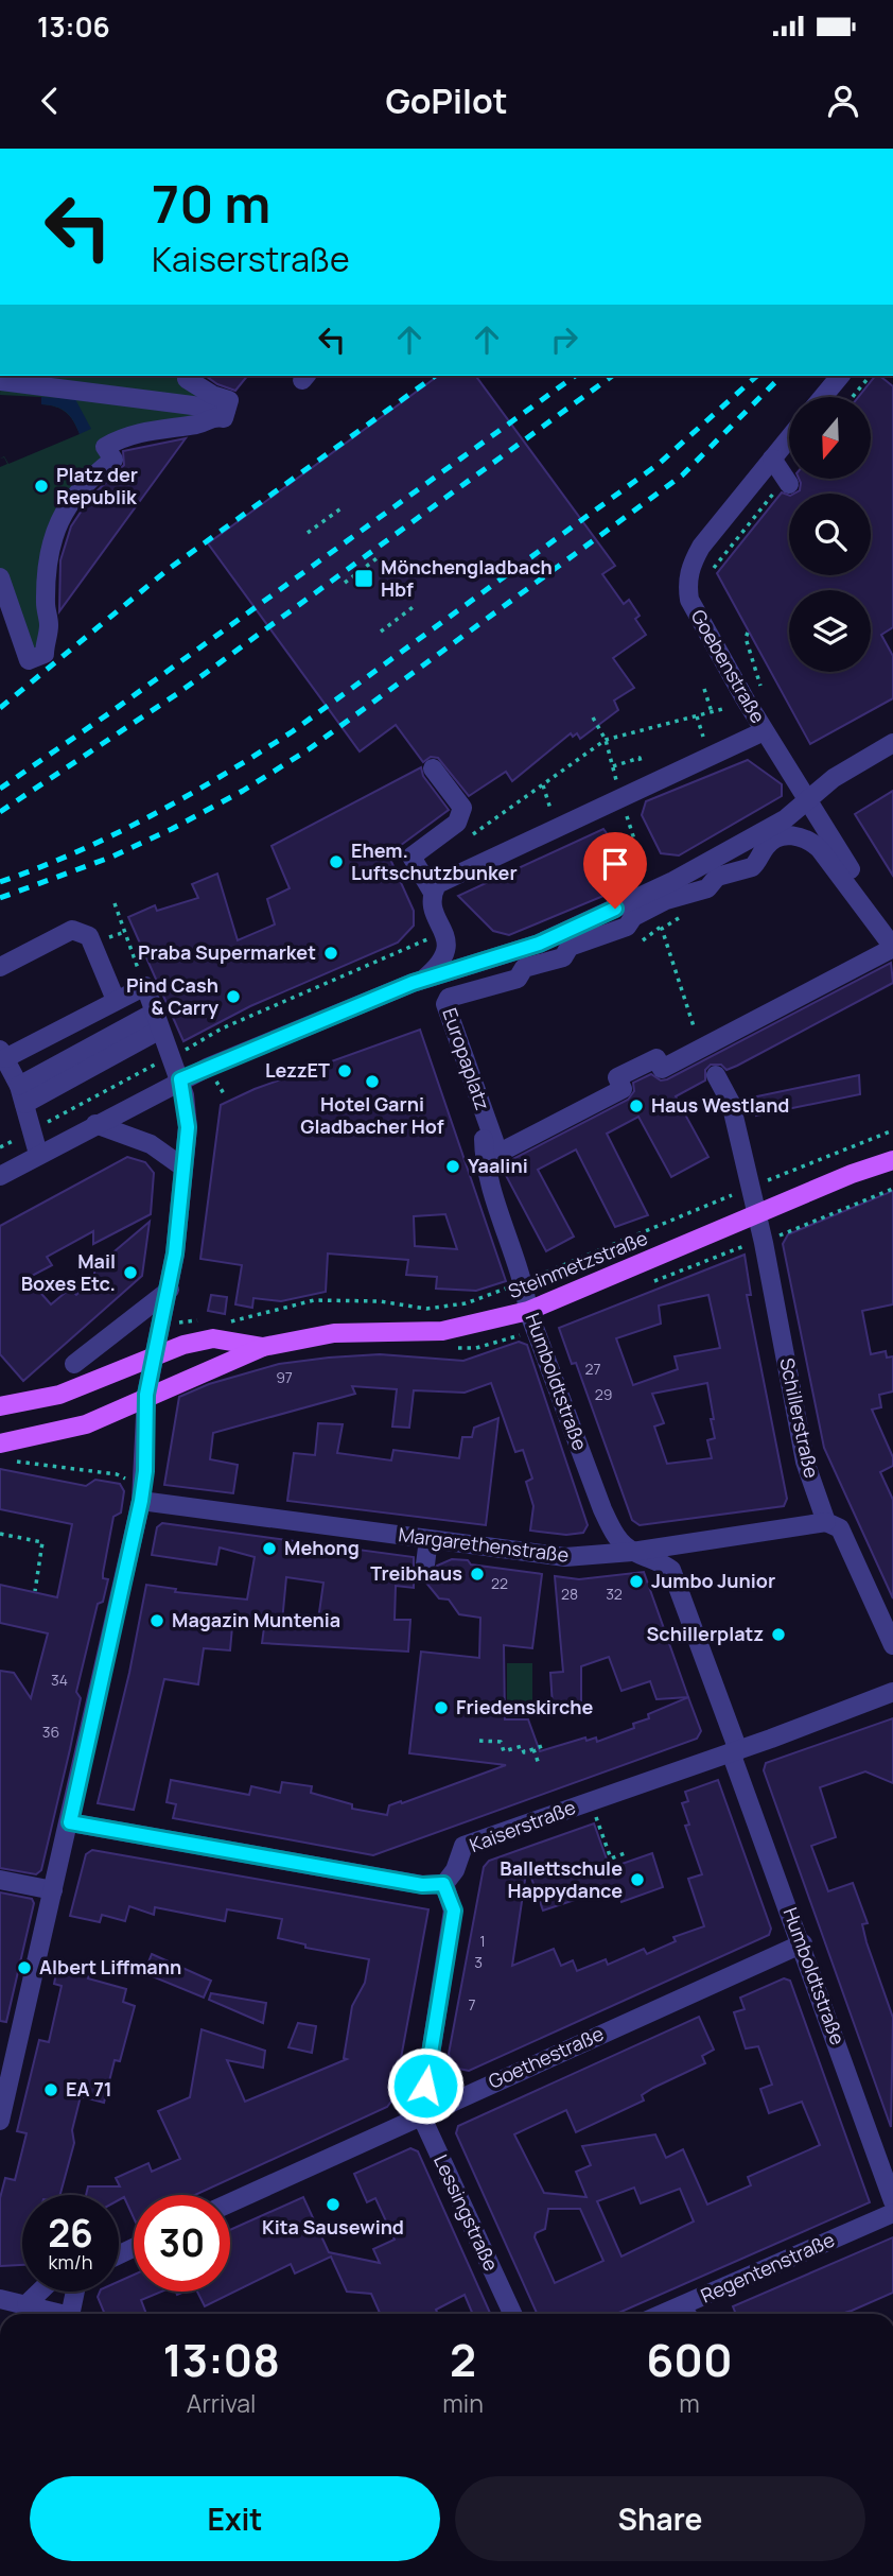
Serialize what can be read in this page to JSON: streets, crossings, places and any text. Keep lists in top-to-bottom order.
{
  "streets": {
    "main road": ["Steinmetzstraße"],
    "street": [
      "Goebenstraße",
      "Europaplatz",
      "Humboldtstraße",
      "Schillerstraße",
      "Margarethenstraße",
      "Kaiserstraße",
      "Goethestraße",
      "Lessingstraße",
      "Regentenstraße"
    ]
  },
  "crossings": [
    ["Goebenstraße", "Europaplatz"],
    ["Europaplatz", "Humboldtstraße"],
    ["Steinmetzstraße", "Humboldtstraße"],
    ["Steinmetzstraße", "Schillerstraße"],
    ["Humboldtstraße", "Margarethenstraße"],
    ["Humboldtstraße", "Kaiserstraße"],
    ["Humboldtstraße", "Goethestraße"],
    ["Schillerstraße", "Margarethenstraße"],
    ["Goethestraße", "Lessingstraße"]
  ],
  "places": {
    "other": [
      "Platz der Republik",
      "Ehem. Luftschutzbunker",
      "Praba Supermarket",
      "Pind Cash & Carry",
      "LezzET",
      "Hotel Garni Gladbacher Hof",
      "Haus Westland",
      "Yaalini",
      "Mail Boxes Etc.",
      "Mehong",
      "Treibhaus",
      "Jumbo Junior",
      "Magazin Muntenia",
      "Schillerplatz",
      "Friedenskirche",
      "Ballettschule Happydance",
      "Albert Liffmann",
      "EA 71",
      "Kita Sausewind"
    ],
    "transit": ["Mönchengladbach Hbf"]
  },
  "house_numbers": [
    "27",
    "97",
    "29",
    "22",
    "28",
    "32",
    "34",
    "36",
    "1",
    "3",
    "7"
  ],
  "north": "bottom",
  "page": {
    "status": "13:06",
    "header": "GoPilot",
    "turn": ["70 m", "Kaiserstraße"],
    "speed": "26 km/h",
    "limit": "30",
    "eta": [
      "13:08",
      "Arrival",
      "2",
      "min",
      "600",
      "m"
    ],
    "buttons": ["Exit", "Share"]
  }
}
